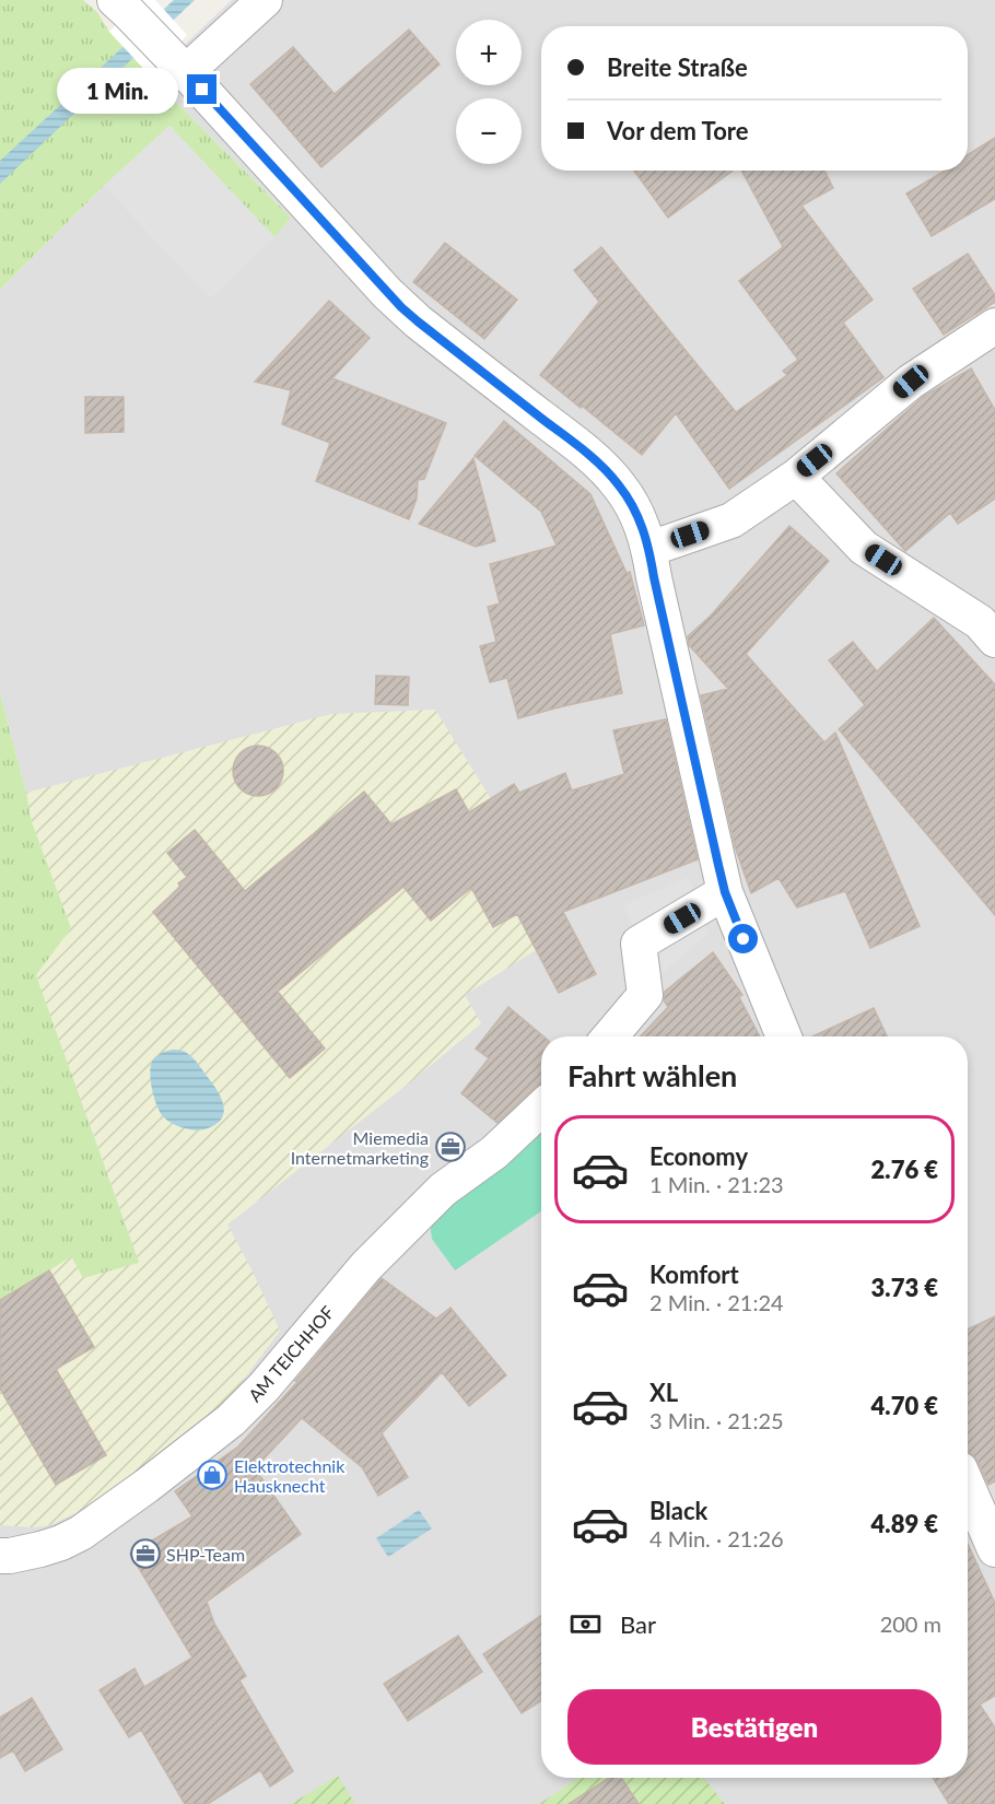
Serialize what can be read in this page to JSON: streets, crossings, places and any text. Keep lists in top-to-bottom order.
{
  "streets": {
    "street": ["AM TEICHHOF"]
  },
  "places": {
    "office": ["Miemedia Internetmarketing", "SHP-Team"],
    "shop": ["Elektrotechnik Hausknecht"]
  },
  "page": {
    "map_buttons": ["+", "−"],
    "banner": ["Breite Straße", "Vor dem Tore"],
    "bubble": "1 Min.",
    "heading": "Fahrt wählen",
    "list": [
      {
        "name": "Economy",
        "note": "1 Min. · 21:23",
        "value": "2.76 €"
      },
      {
        "name": "Komfort",
        "note": "2 Min. · 21:24",
        "value": "3.73 €"
      },
      {
        "name": "XL",
        "note": "3 Min. · 21:25",
        "value": "4.70 €"
      },
      {
        "name": "Black",
        "note": "4 Min. · 21:26",
        "value": "4.89 €"
      }
    ],
    "pay": ["Bar", "200 m"],
    "buttons": "Bestätigen"
  }
}
